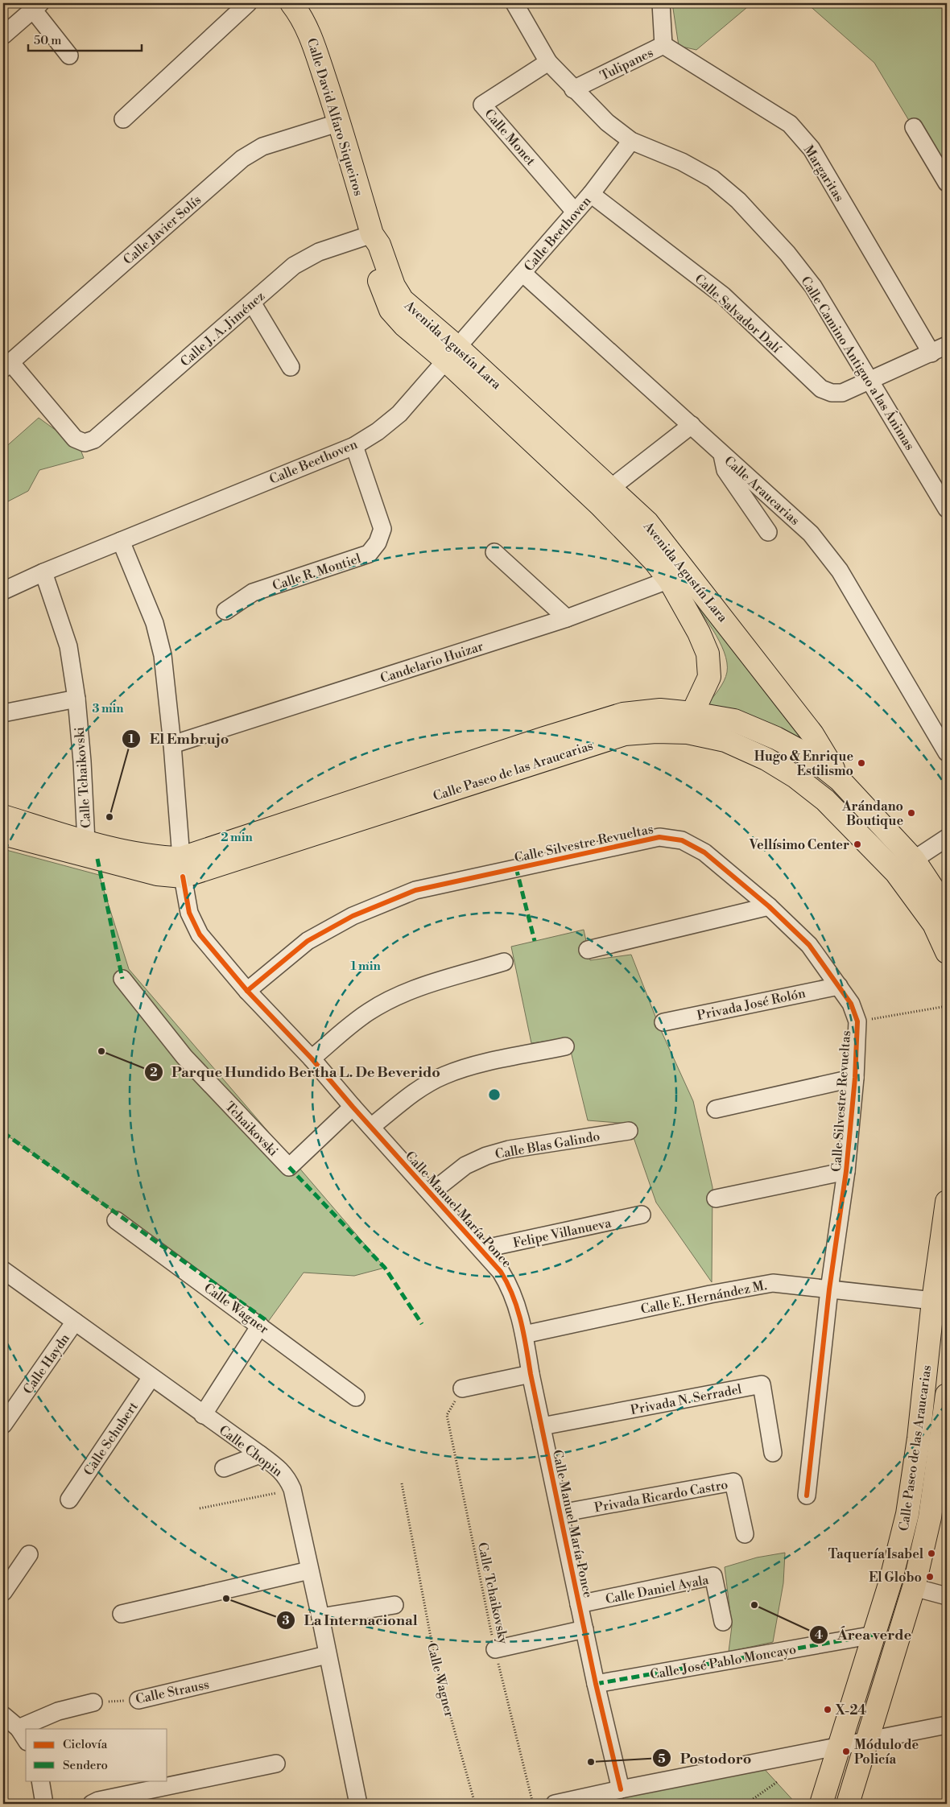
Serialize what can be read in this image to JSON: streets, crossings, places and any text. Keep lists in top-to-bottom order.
{
  "streets": {
    "main road": ["Calle David Alfaro Siqueiros", "Avenida Agustín Lara", "Calle Paseo de las Araucarias"],
    "street": [
      "Tulipanes",
      "Calle Monet",
      "Margaritas",
      "Calle Javier Solís",
      "Calle Beethoven",
      "Calle Salvador Dalí",
      "Calle J. A. Jiménez",
      "Calle Camino Antiguo a las Ánimas",
      "Calle Araucarias",
      "Calle R. Montiel",
      "Candelario Huizar",
      "Calle Tchaikovski",
      "Calle Silvestre Revueltas",
      "Privada José Rolón",
      "Tchaikovski",
      "Calle Blas Galindo",
      "Calle Manuel María Ponce",
      "Felipe Villanueva",
      "Calle E. Hernández M.",
      "Calle Wagner",
      "Calle Haydn",
      "Privada N. Serradel",
      "Calle Schubert",
      "Calle Chopin",
      "Privada Ricardo Castro",
      "Calle Daniel Ayala",
      "Calle José Pablo Moncayo",
      "Calle Strauss"
    ],
    "path": ["Calle Tchaikovsky"]
  },
  "crossings": [
    ["Tulipanes", "Margaritas"],
    ["Tulipanes", "Calle Camino Antiguo a las Ánimas"],
    ["Calle David Alfaro Siqueiros", "Calle Javier Solís"],
    ["Calle David Alfaro Siqueiros", "Calle J. A. Jiménez"],
    ["Calle David Alfaro Siqueiros", "Avenida Agustín Lara"],
    ["Calle Monet", "Calle Beethoven"],
    ["Calle Monet", "Calle Camino Antiguo a las Ánimas"],
    ["Margaritas", "Calle Salvador Dalí"],
    ["Calle Javier Solís", "Calle J. A. Jiménez"],
    ["Calle Beethoven", "Calle Salvador Dalí"],
    ["Calle Beethoven", "Avenida Agustín Lara"],
    ["Calle Beethoven", "Calle Camino Antiguo a las Ánimas"],
    ["Calle Beethoven", "Calle Araucarias"],
    ["Calle Beethoven", "Calle R. Montiel"],
    ["Calle Beethoven", "Calle Tchaikovski"],
    ["Calle Beethoven", "Calle Manuel María Ponce"],
    ["Calle Salvador Dalí", "Calle Camino Antiguo a las Ánimas"],
    ["Calle J. A. Jiménez", "Avenida Agustín Lara"],
    ["Avenida Agustín Lara", "Candelario Huizar"],
    ["Avenida Agustín Lara", "Calle Paseo de las Araucarias"],
    ["Candelario Huizar", "Calle Manuel María Ponce"],
    ["Calle Paseo de las Araucarias", "Calle Tchaikovski"],
    ["Calle Paseo de las Araucarias", "Calle Manuel María Ponce"],
    ["Calle Paseo de las Araucarias", "Calle E. Hernández M."],
    ["Calle Paseo de las Araucarias", "Calle José Pablo Moncayo"],
    ["Calle Silvestre Revueltas", "Privada José Rolón"],
    ["Calle Silvestre Revueltas", "Calle Manuel María Ponce"],
    ["Calle Silvestre Revueltas", "Calle E. Hernández M."],
    ["Tchaikovski", "Calle Manuel María Ponce"],
    ["Calle Blas Galindo", "Calle Manuel María Ponce"],
    ["Calle Manuel María Ponce", "Felipe Villanueva"],
    ["Calle Manuel María Ponce", "Calle E. Hernández M."],
    ["Calle Manuel María Ponce", "Privada N. Serradel"],
    ["Calle Manuel María Ponce", "Privada Ricardo Castro"],
    ["Calle Manuel María Ponce", "Calle Daniel Ayala"],
    ["Calle Manuel María Ponce", "Calle José Pablo Moncayo"],
    ["Calle Haydn", "Calle Chopin"],
    ["Calle Schubert", "Calle Chopin"],
    ["Calle Chopin", "Calle Strauss"]
  ],
  "places": [
    "Hugo & Enrique Estilismo",
    "Arándano Boutique",
    "El Embrujo",
    "Vellísimo Center",
    "Parque Hundido Bertha L. De Beverido",
    "Taquería Isabel",
    "El Globo",
    "La Internacional",
    "Área verde",
    "X-24",
    "Módulo de Policía",
    "Postodoro"
  ],
  "legend": ["Ciclovía", "Sendero"],
  "scale_bar": "50 m",
  "rings": ["3 min", "2 min", "1 min"]
}
